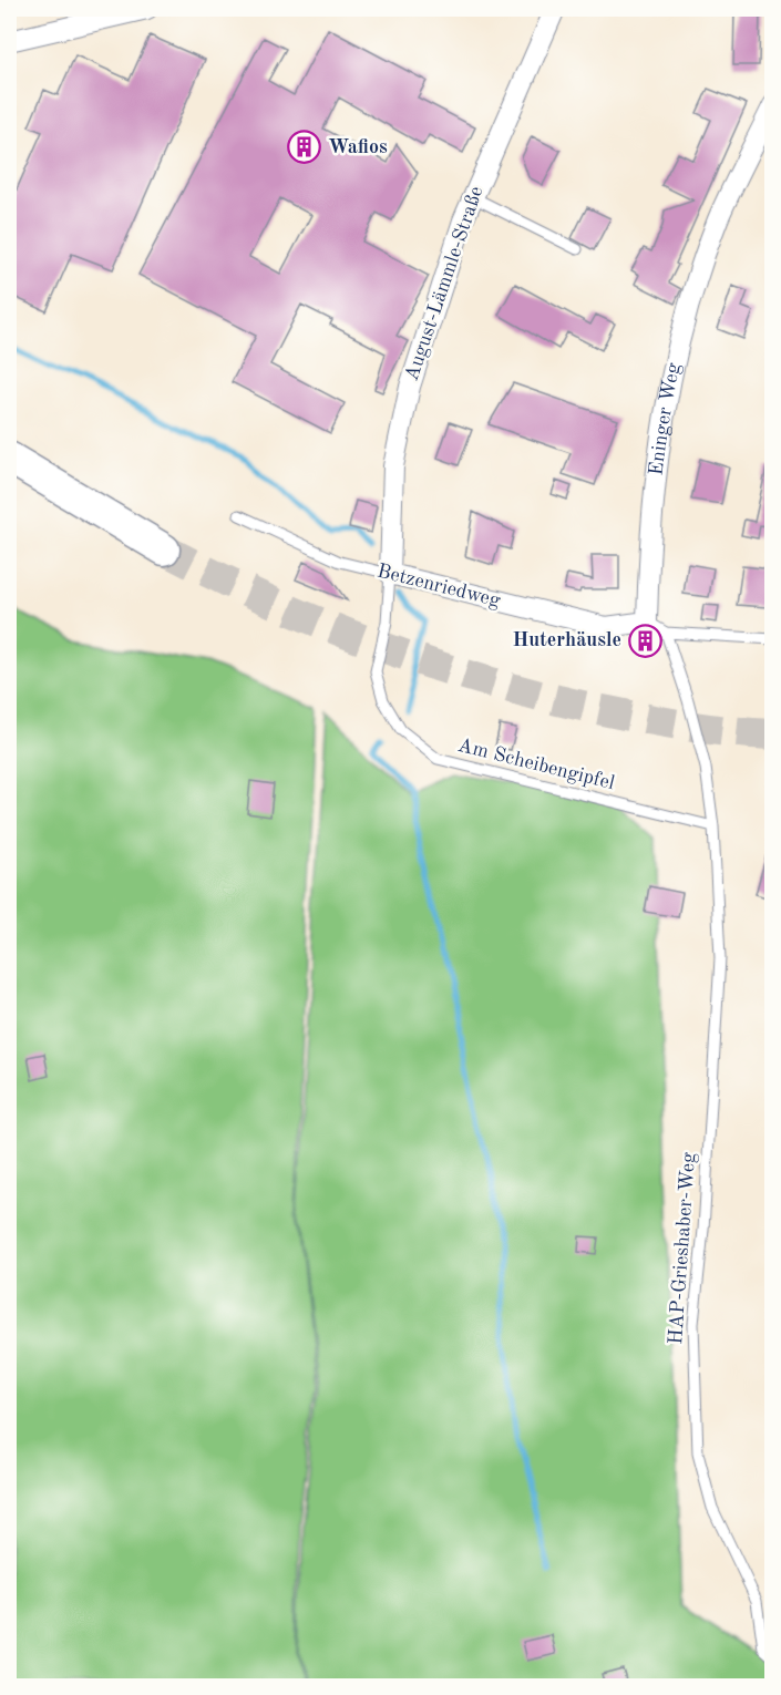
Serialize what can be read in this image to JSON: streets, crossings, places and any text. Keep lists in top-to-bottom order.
{
  "streets": {
    "street": ["August-Lämmle-Straße", "Eninger Weg", "Betzenriedweg"],
    "lane": ["Am Scheibengipfel", "HAP-Grieshaber-Weg"]
  },
  "crossings": [
    ["August-Lämmle-Straße", "Betzenriedweg"],
    ["August-Lämmle-Straße", "Am Scheibengipfel"],
    ["Eninger Weg", "Betzenriedweg"],
    ["Betzenriedweg", "Am Scheibengipfel"],
    ["Am Scheibengipfel", "HAP-Grieshaber-Weg"]
  ],
  "places": {
    "building": ["Wafios", "Huterhäusle"]
  }
}
